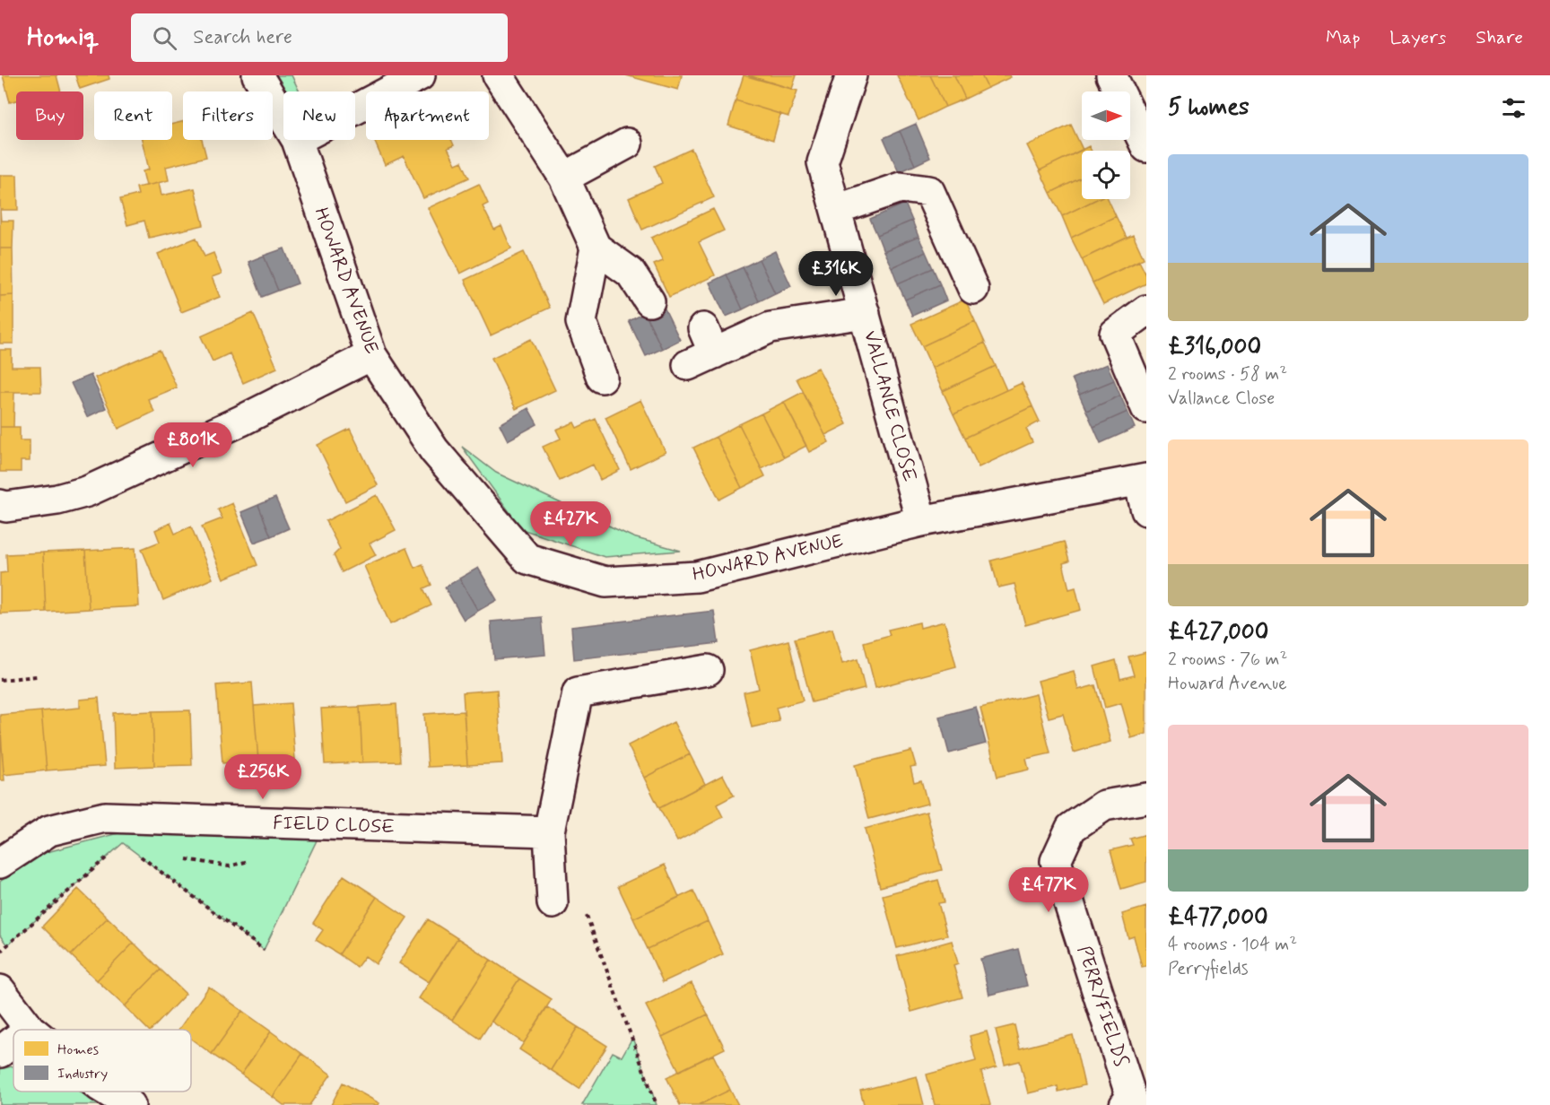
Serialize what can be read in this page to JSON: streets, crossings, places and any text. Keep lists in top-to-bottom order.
{
  "streets": {
    "street": [
      "HOWARD AVENUE",
      "VALLANCE CLOSE",
      "FIELD CLOSE",
      "PERRYFIELDS"
    ]
  },
  "crossings": [
    ["HOWARD AVENUE", "VALLANCE CLOSE"]
  ],
  "legend": ["Homes", "Industry"],
  "north": "right",
  "page": {
    "header": "Homiq",
    "search": "Search here",
    "nav": ["Map", "Layers", "Share"],
    "heading": "5 homes",
    "chip": [
      "Buy",
      "Rent",
      "Filters",
      "New",
      "Apartment"
    ],
    "list": [
      {
        "name": "£316,000",
        "note": "2 rooms · 58 m² · Vallance Close"
      },
      {
        "name": "£427,000",
        "note": "2 rooms · 76 m² · Howard Avenue"
      },
      {
        "name": "£477,000",
        "note": "4 rooms · 104 m² · Perryfields"
      }
    ],
    "price": [
      "£316K",
      "£801K",
      "£427K",
      "£256K",
      "£477K"
    ]
  }
}
